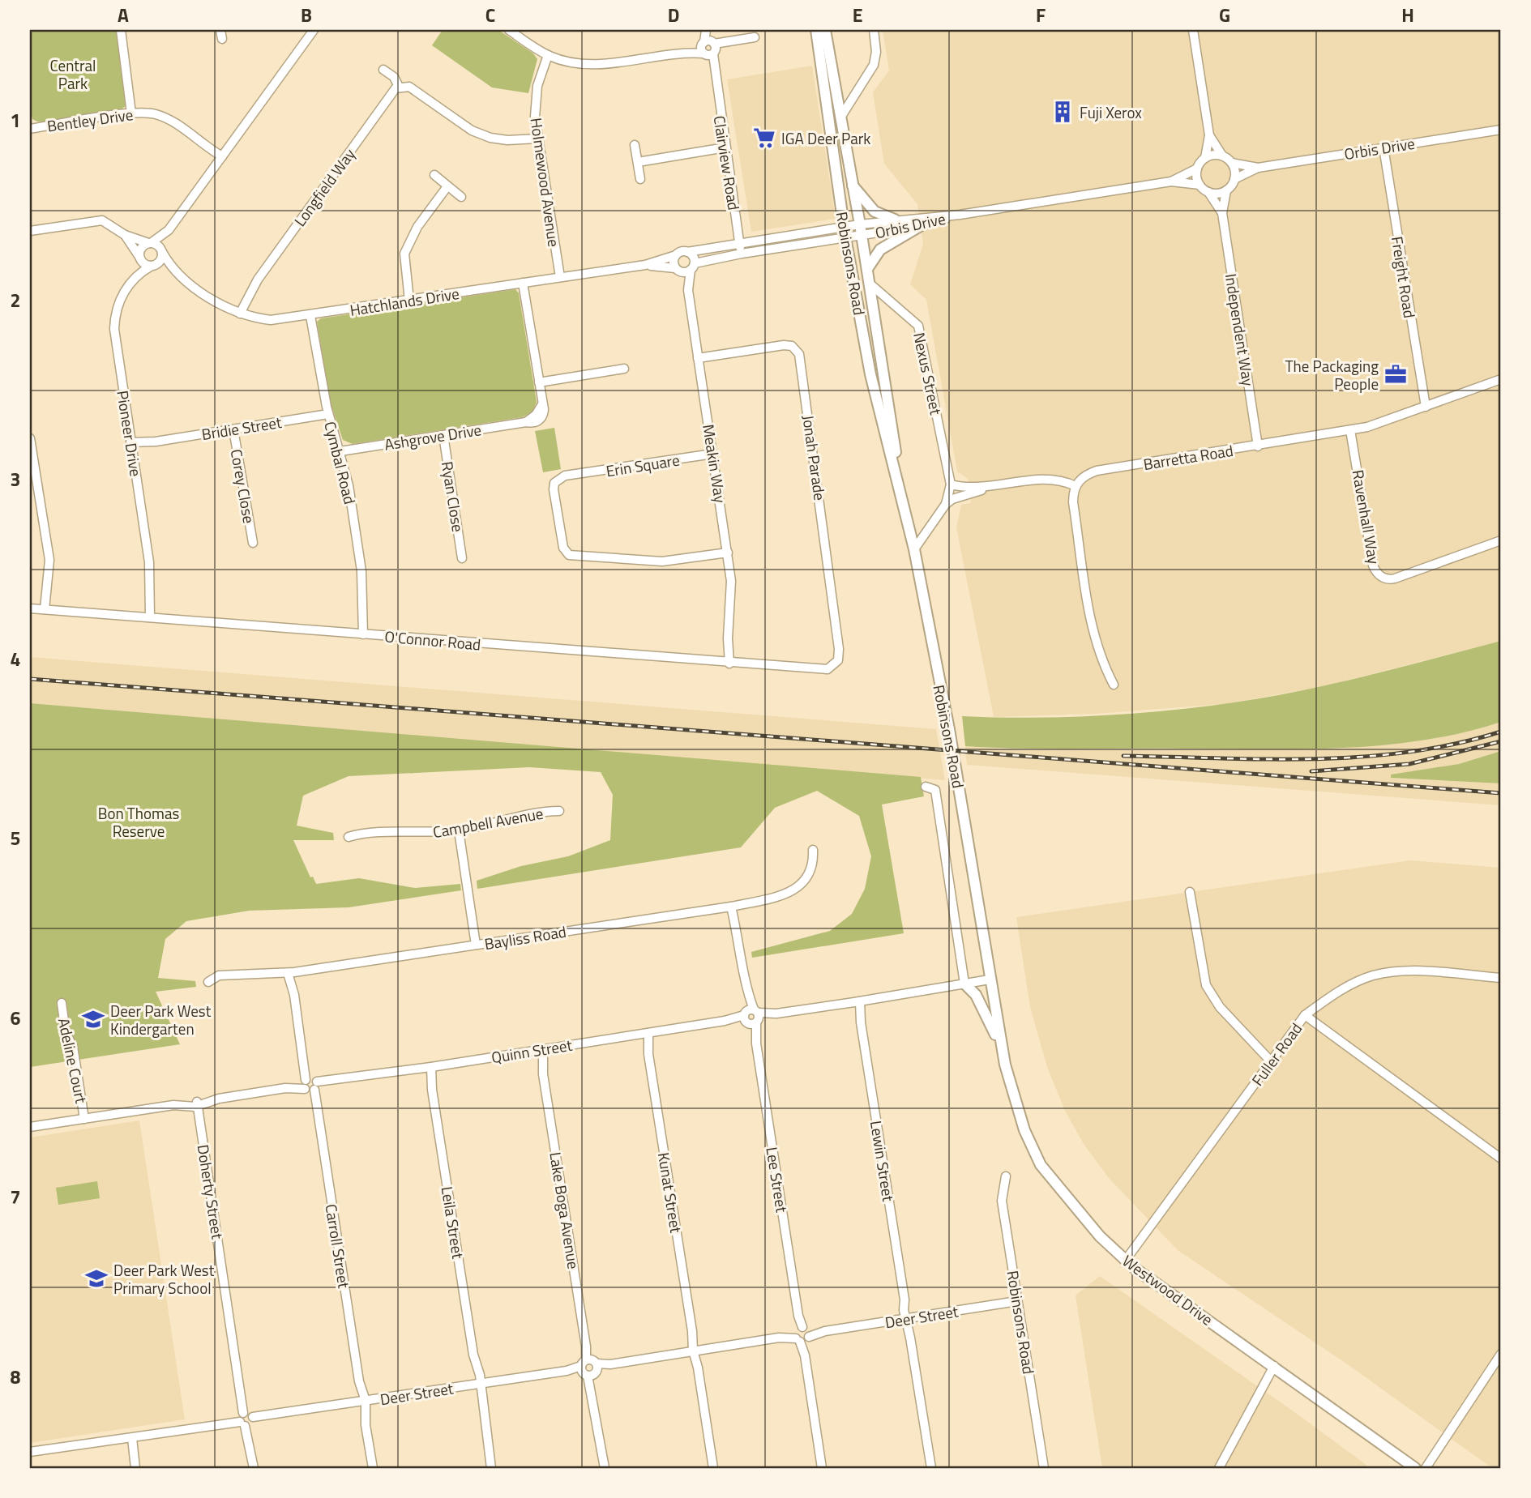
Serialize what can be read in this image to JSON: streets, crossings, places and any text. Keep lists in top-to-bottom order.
{
  "streets": {
    "main road": ["Robinsons Road", "Westwood Drive"],
    "street": [
      "Bentley Drive",
      "Orbis Drive",
      "Clairview Road",
      "Holmewood Avenue",
      "Longfield Way",
      "Freight Road",
      "Hatchlands Drive",
      "Independent Way",
      "Nexus Street",
      "Bridie Street",
      "Pioneer Drive",
      "Ashgrove Drive",
      "Barretta Road",
      "Jonah Parade",
      "Cymbal Road",
      "Meakin Way",
      "Erin Square",
      "Corey Close",
      "Ryan Close",
      "Ravenhall Way",
      "O'Connor Road",
      "Campbell Avenue",
      "Bayliss Road",
      "Quinn Street",
      "Fuller Road",
      "Adeline Court",
      "Lewin Street",
      "Lee Street",
      "Doherty Street",
      "Kunat Street",
      "Lake Boga Avenue",
      "Leila Street",
      "Carroll Street",
      "Deer Street"
    ]
  },
  "crossings": [
    ["Orbis Drive", "Robinsons Road"],
    ["Orbis Drive", "Freight Road"],
    ["Orbis Drive", "Independent Way"],
    ["Holmewood Avenue", "Hatchlands Drive"],
    ["Longfield Way", "Hatchlands Drive"],
    ["Robinsons Road", "Nexus Street"],
    ["Robinsons Road", "Quinn Street"],
    ["Robinsons Road", "Westwood Drive"],
    ["Robinsons Road", "Deer Street"],
    ["Freight Road", "Barretta Road"],
    ["Hatchlands Drive", "Pioneer Drive"],
    ["Hatchlands Drive", "Ashgrove Drive"],
    ["Hatchlands Drive", "Cymbal Road"],
    ["Hatchlands Drive", "Meakin Way"],
    ["Independent Way", "Barretta Road"],
    ["Bridie Street", "Pioneer Drive"],
    ["Bridie Street", "Cymbal Road"],
    ["Bridie Street", "Corey Close"],
    ["Pioneer Drive", "O'Connor Road"],
    ["Ashgrove Drive", "Cymbal Road"],
    ["Ashgrove Drive", "Ryan Close"],
    ["Barretta Road", "Ravenhall Way"],
    ["Jonah Parade", "Meakin Way"],
    ["Jonah Parade", "O'Connor Road"],
    ["Cymbal Road", "O'Connor Road"],
    ["Meakin Way", "Erin Square"],
    ["Meakin Way", "O'Connor Road"],
    ["Bayliss Road", "Lee Street"],
    ["Bayliss Road", "Carroll Street"],
    ["Quinn Street", "Adeline Court"],
    ["Quinn Street", "Lewin Street"],
    ["Quinn Street", "Lee Street"],
    ["Quinn Street", "Doherty Street"],
    ["Quinn Street", "Kunat Street"],
    ["Quinn Street", "Lake Boga Avenue"],
    ["Quinn Street", "Leila Street"],
    ["Quinn Street", "Carroll Street"],
    ["Quinn Street", "Westwood Drive"],
    ["Fuller Road", "Westwood Drive"],
    ["Lewin Street", "Deer Street"],
    ["Lee Street", "Deer Street"],
    ["Doherty Street", "Deer Street"],
    ["Kunat Street", "Deer Street"],
    ["Lake Boga Avenue", "Deer Street"],
    ["Leila Street", "Deer Street"],
    ["Carroll Street", "Deer Street"]
  ],
  "parks": ["Central Park", "Bon Thomas Reserve"],
  "places": {
    "building": ["Fuji Xerox"],
    "supermarket": ["IGA Deer Park"],
    "office": ["The Packaging People"],
    "school or university": ["Deer Park West Kindergarten", "Deer Park West Primary School"]
  },
  "grid": {
    "columns": [
      "A",
      "B",
      "C",
      "D",
      "E",
      "F",
      "G",
      "H"
    ],
    "rows": [
      "1",
      "2",
      "3",
      "4",
      "5",
      "6",
      "7",
      "8"
    ]
  }
}
